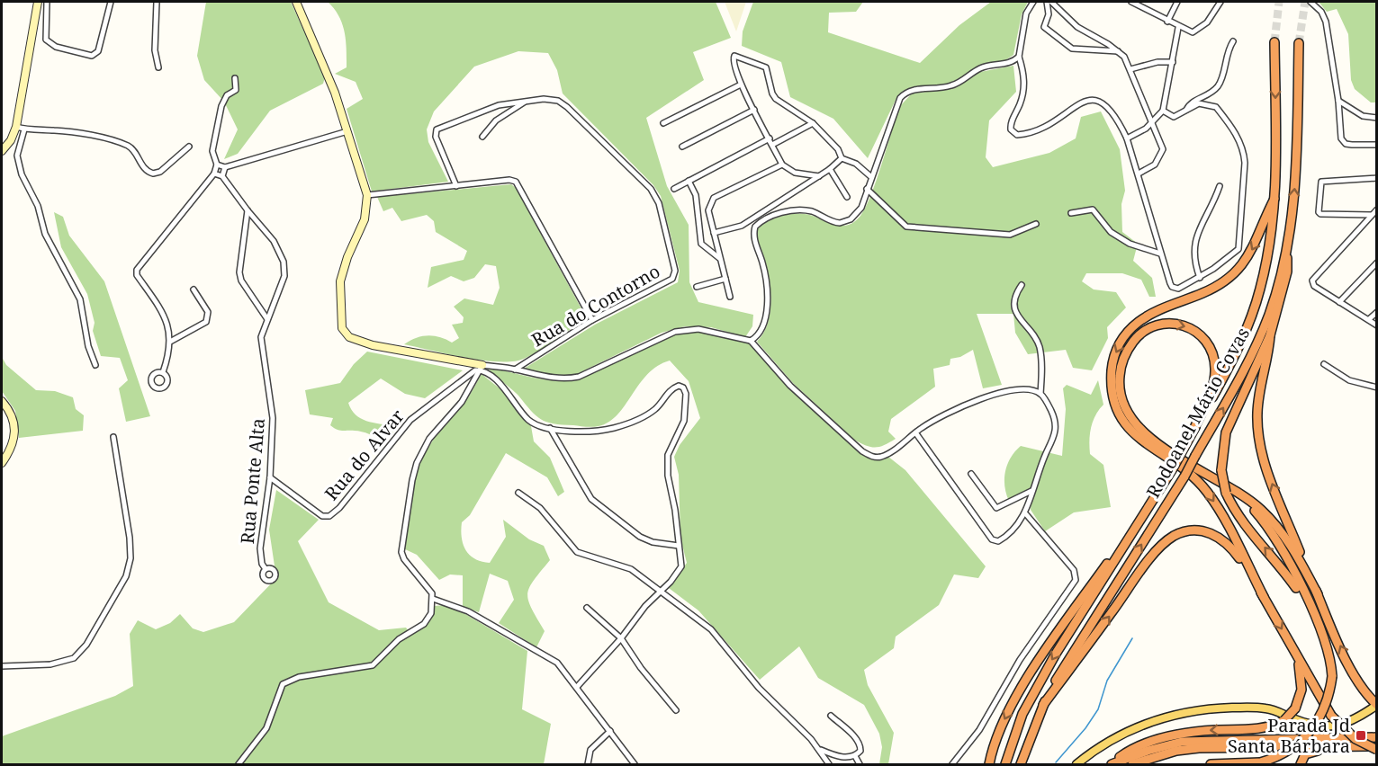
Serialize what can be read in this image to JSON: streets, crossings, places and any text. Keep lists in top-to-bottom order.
{
  "streets": {
    "highway": ["Rodoanel Mário Covas"],
    "street": ["Rua do Contorno", "Rua do Alvar", "Rua Ponte Alta"]
  },
  "crossings": [
    ["Rua do Alvar", "Rua Ponte Alta"]
  ],
  "places": {
    "transit": ["Parada Jd Santa Bárbara"]
  }
}
